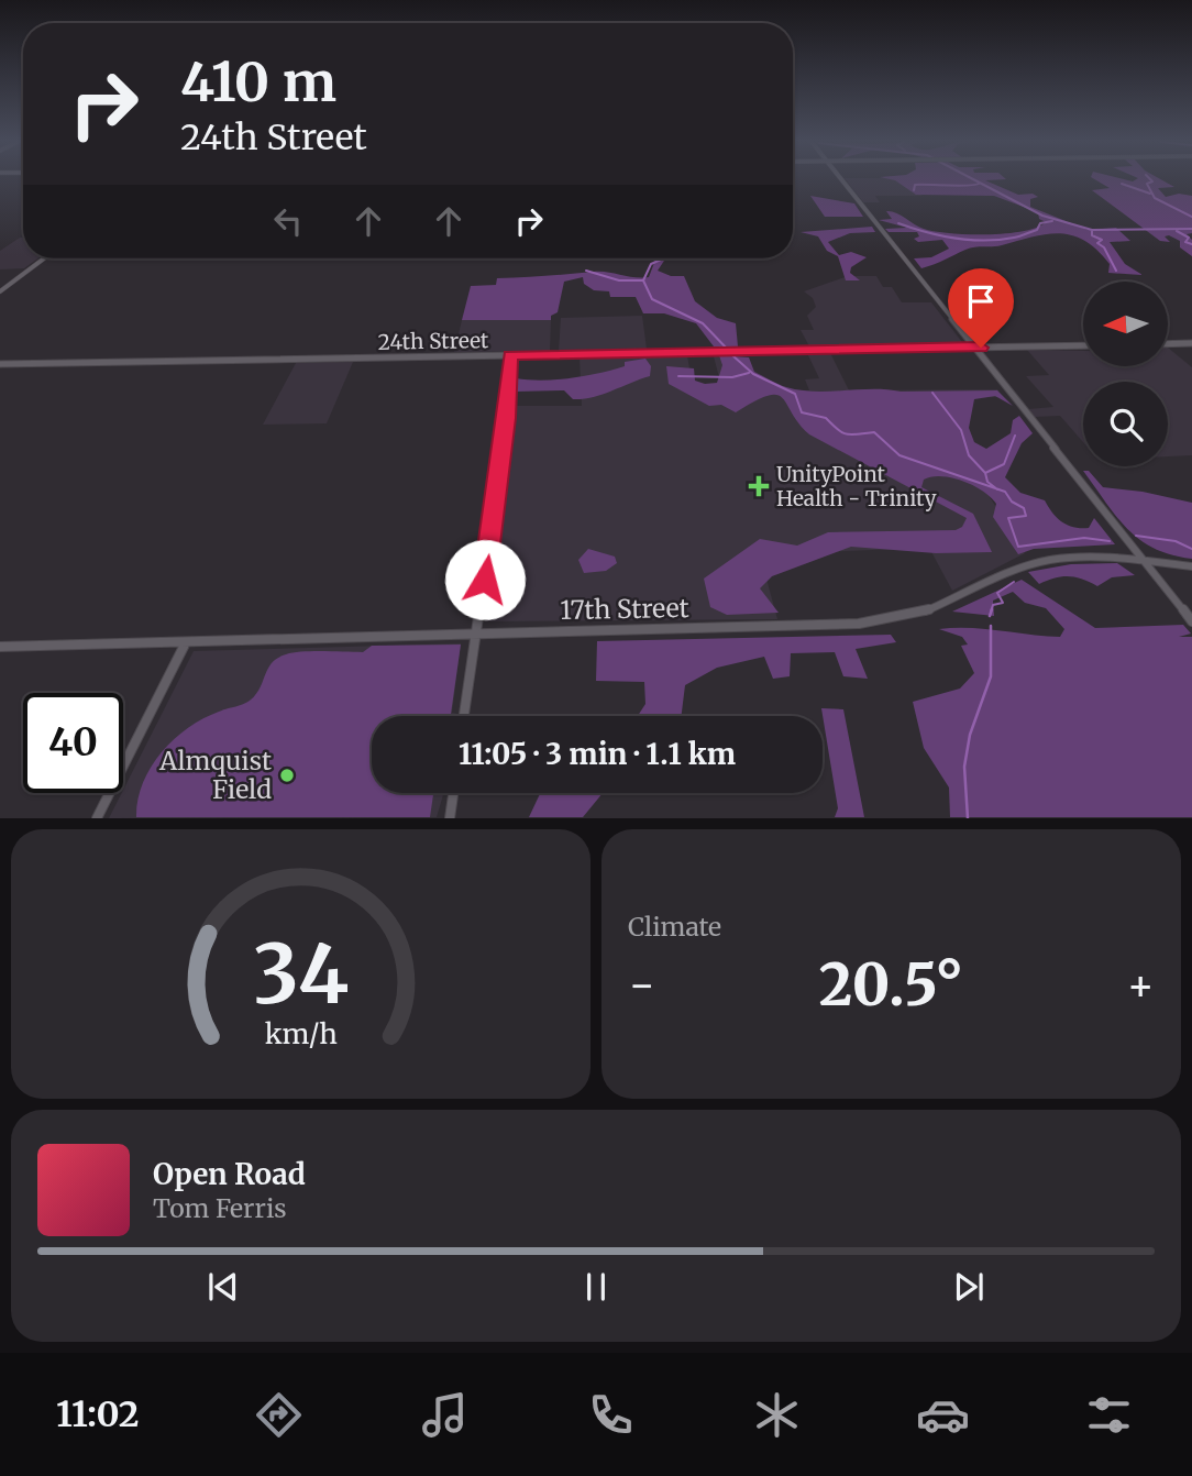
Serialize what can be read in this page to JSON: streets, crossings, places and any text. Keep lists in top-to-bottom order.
{
  "streets": {
    "street": ["24th Street", "17th Street"]
  },
  "places": {
    "health": ["UnityPoint Health - Trinity"],
    "other": ["Almquist Field"]
  },
  "north": "left",
  "page": {
    "turn": ["410 m", "24th Street"],
    "limit": "40",
    "trip": "11:05 · 3 min · 1.1 km",
    "tile": "Climate",
    "heat": ["−", "20.5°", "+"],
    "song": ["Open Road", "Tom Ferris"],
    "tabs": "11:02",
    "gauge": ["34", "km/h"]
  }
}
